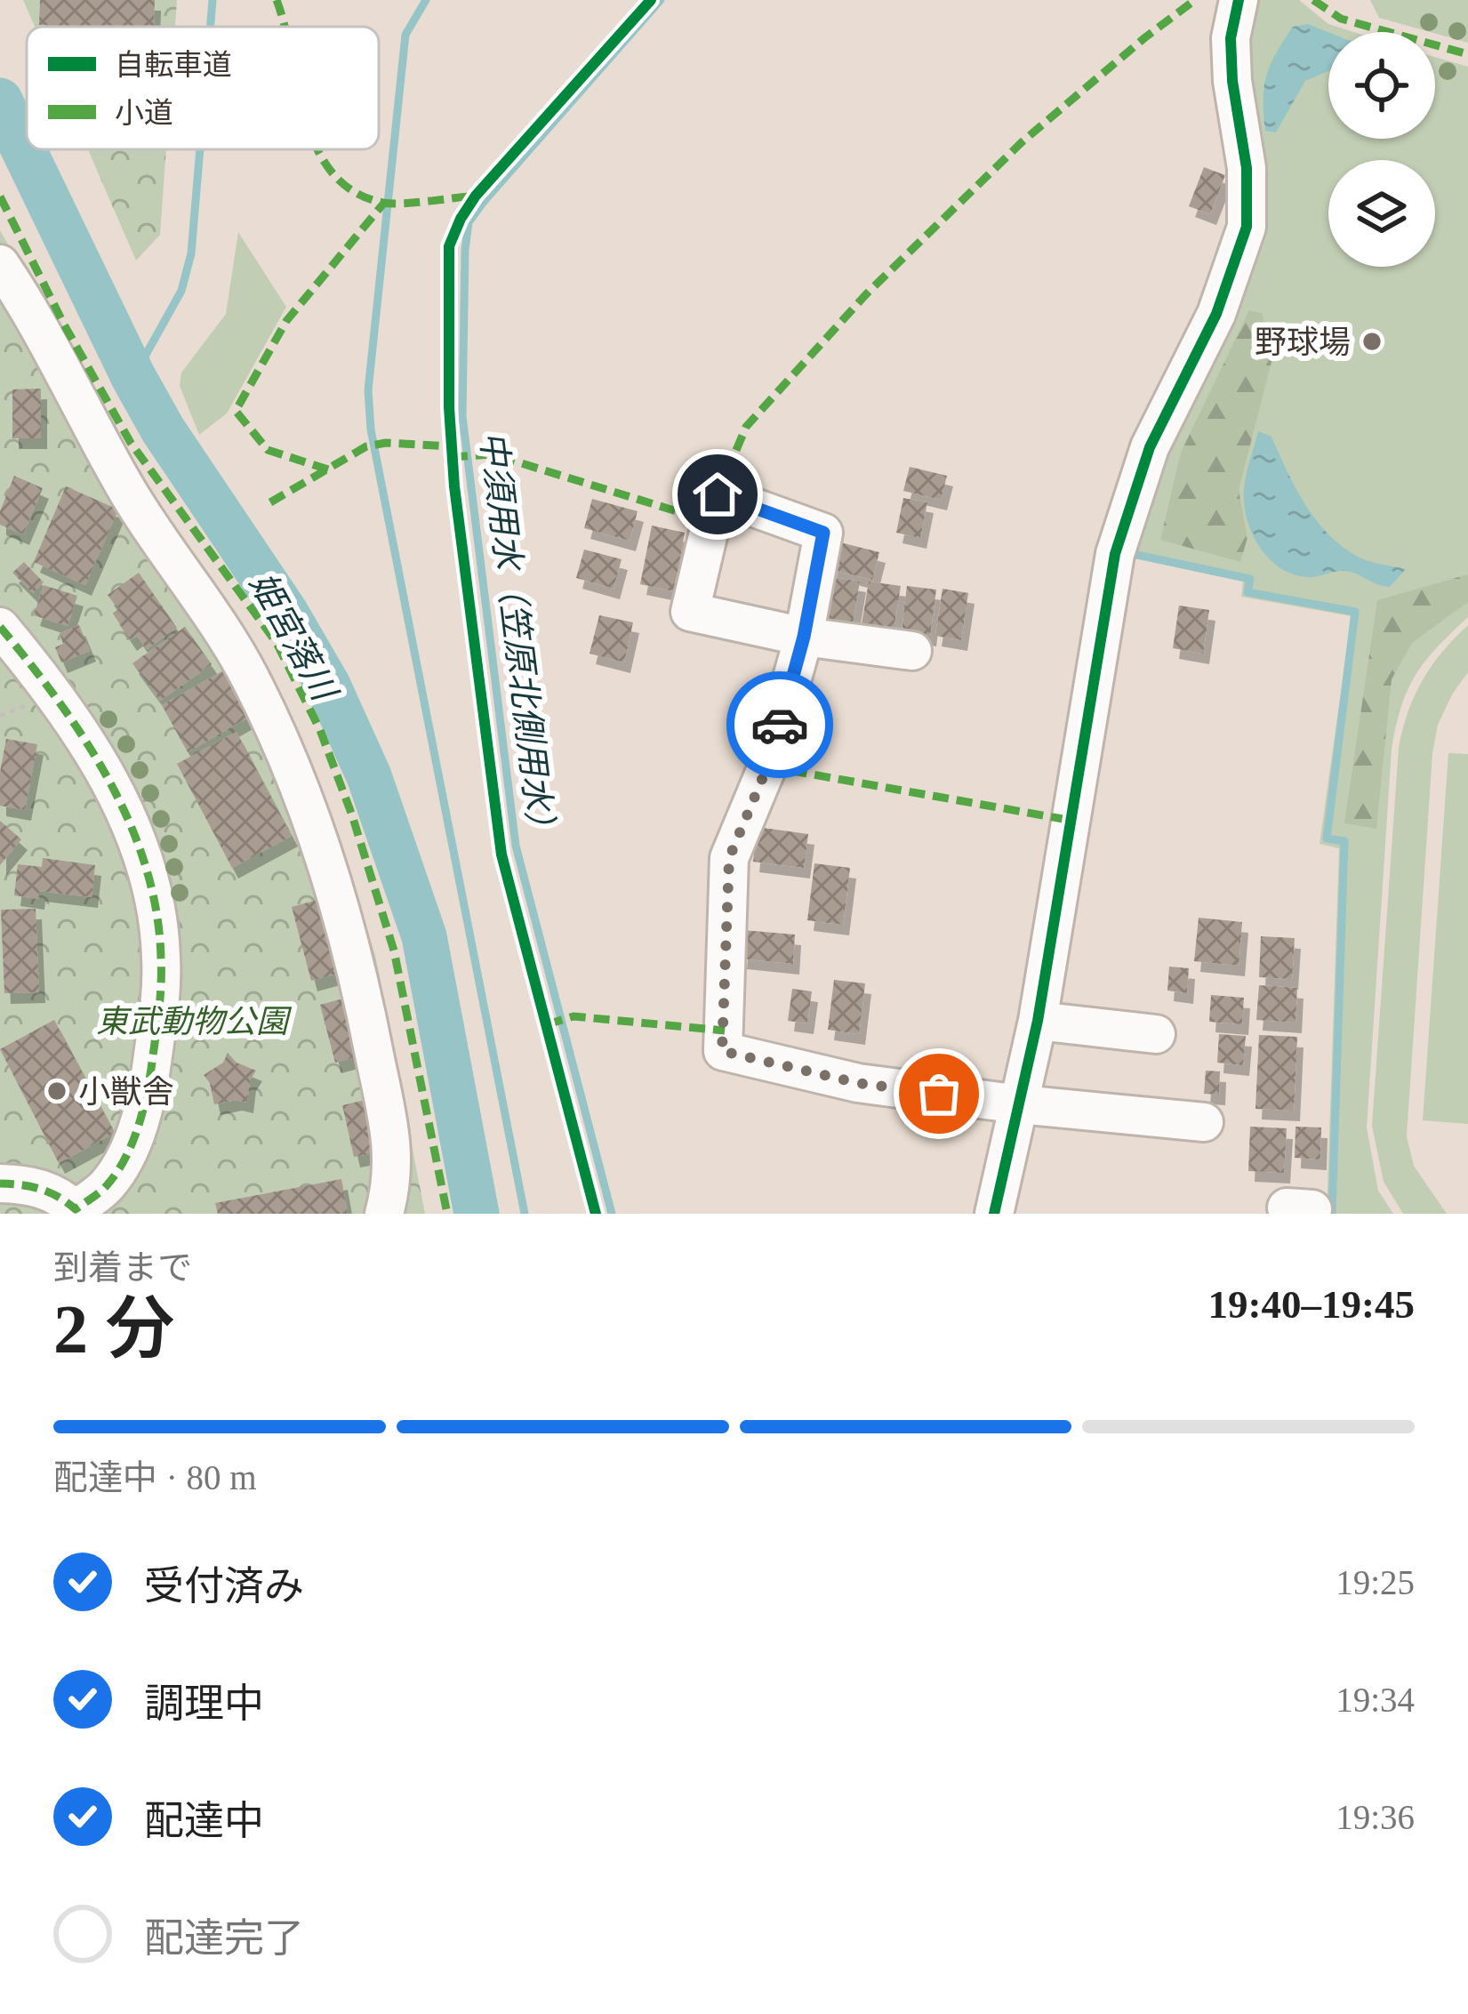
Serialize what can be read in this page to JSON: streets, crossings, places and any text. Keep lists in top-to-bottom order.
{
  "water": ["姫宮落川", "中須用水（笠原北側用水）"],
  "parks": ["東武動物公園"],
  "places": ["野球場", "小獣舎"],
  "legend": ["自転車道", "小道"],
  "page": {
    "heading": ["2 分", "到着まで", "19:40–19:45"],
    "bar": "配達中 · 80 m",
    "list": [
      ["受付済み", "19:25"],
      ["調理中", "19:34"],
      ["配達中", "19:36"],
      "配達完了"
    ]
  }
}
